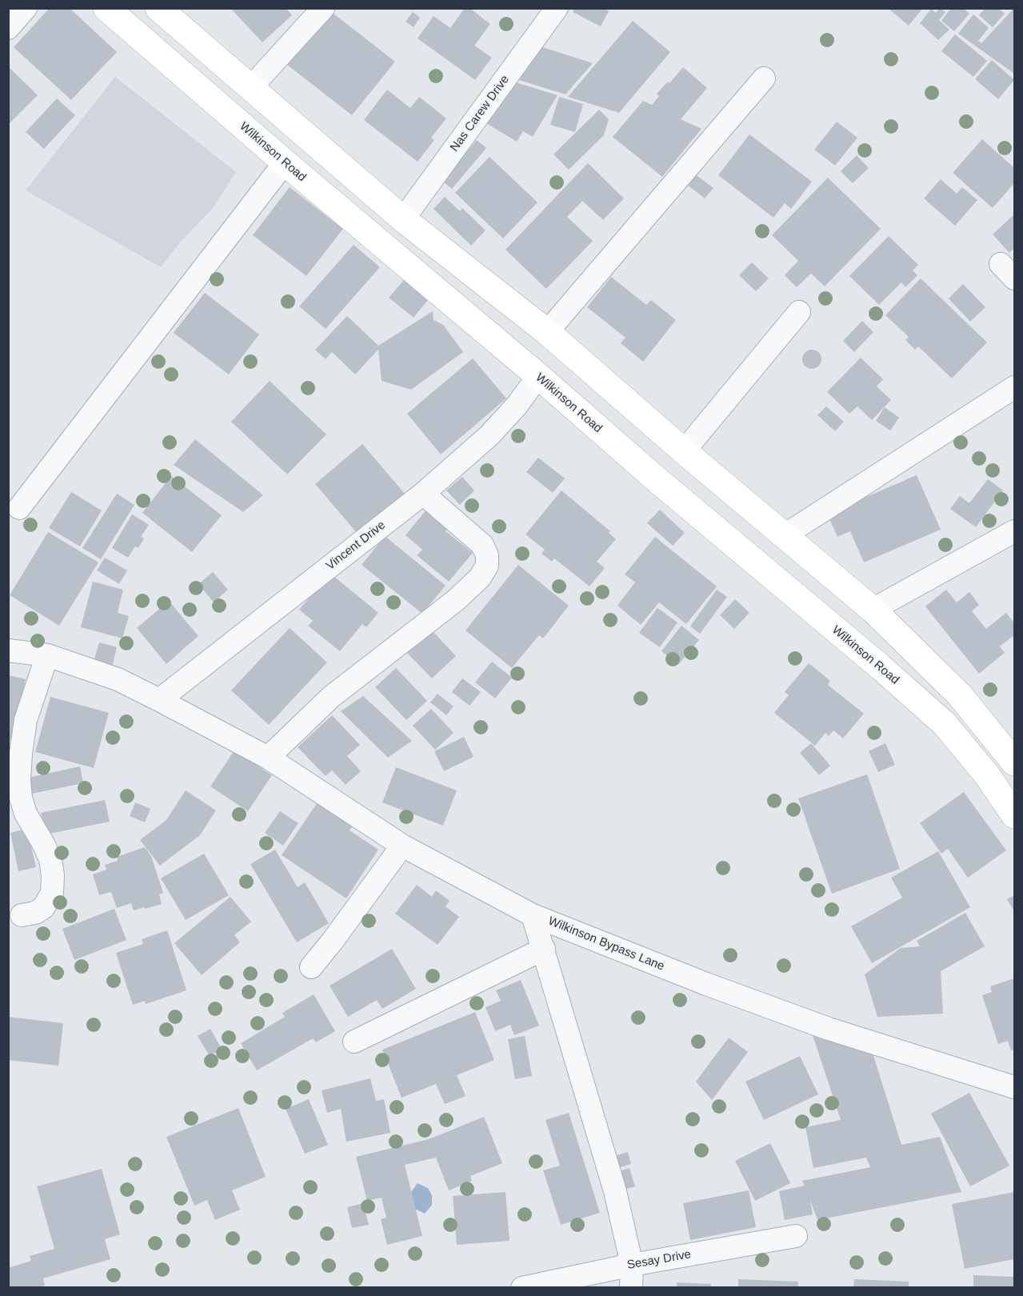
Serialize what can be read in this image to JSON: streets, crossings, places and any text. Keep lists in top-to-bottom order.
{
  "streets": {
    "main road": ["Wilkinson Road"],
    "street": [
      "Nas Carew Drive",
      "Vincent Drive",
      "Wilkinson Bypass Lane",
      "Sesay Drive"
    ]
  },
  "crossings": [
    ["Wilkinson Road", "Vincent Drive"],
    ["Vincent Drive", "Wilkinson Bypass Lane"]
  ]
}
